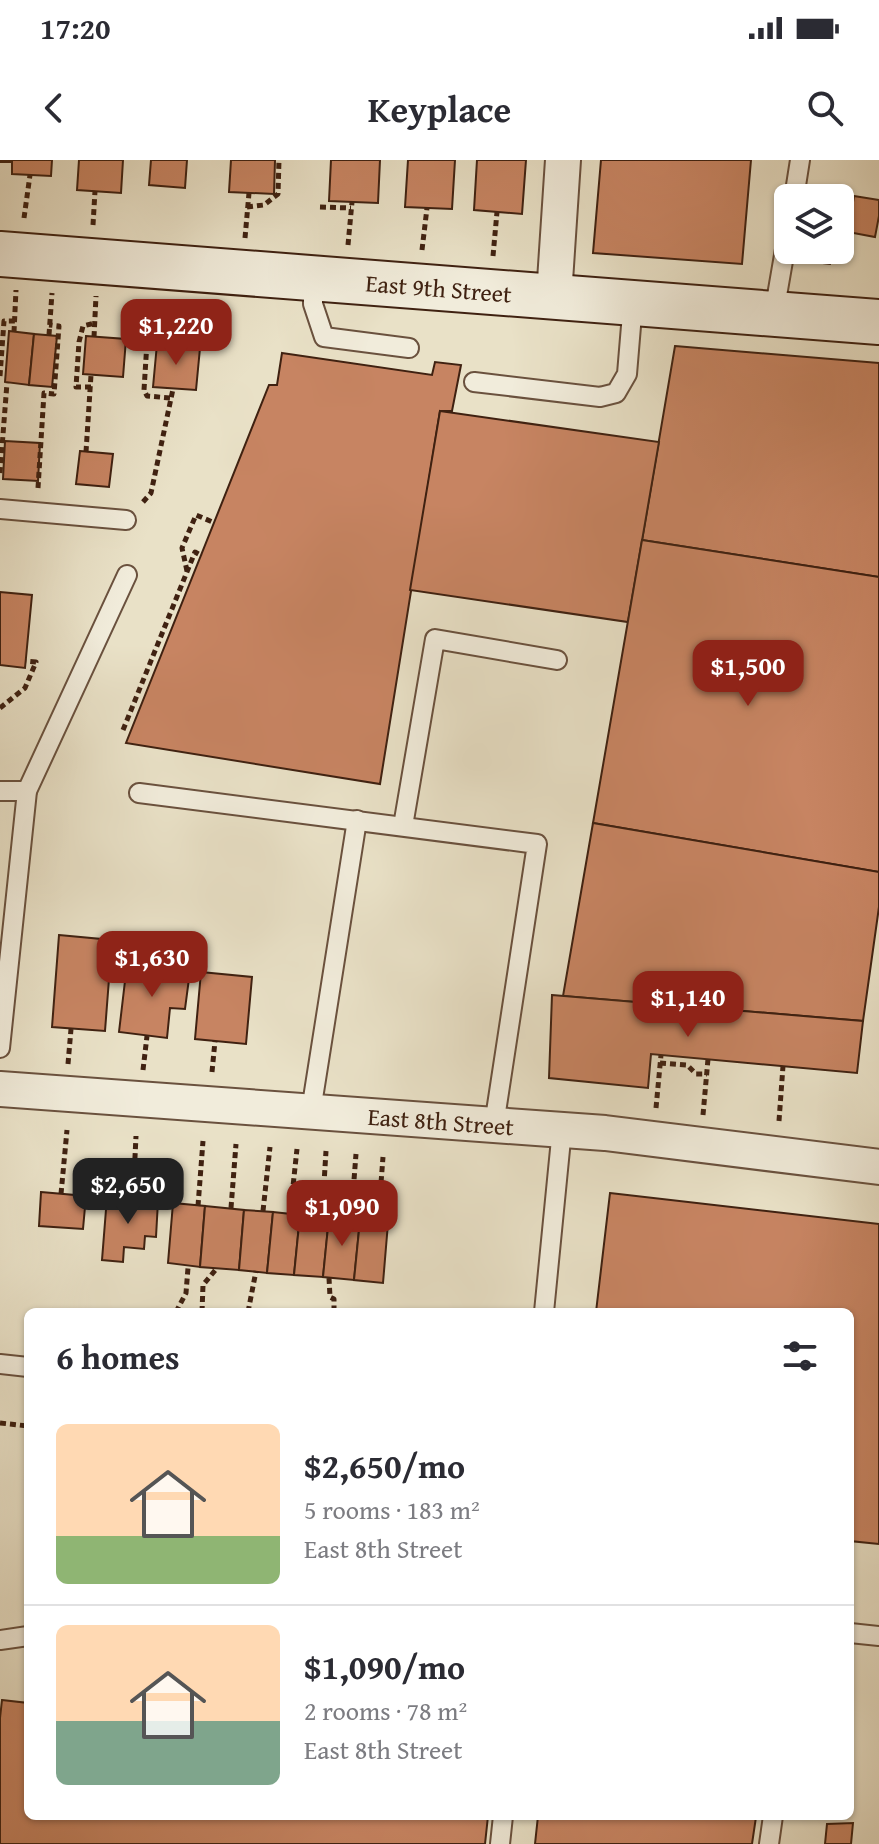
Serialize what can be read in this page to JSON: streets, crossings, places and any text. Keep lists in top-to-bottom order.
{
  "streets": {
    "street": ["East 9th Street", "East 8th Street"]
  },
  "page": {
    "status": "17:20",
    "header": "Keyplace",
    "price": [
      "$1,220",
      "$1,500",
      "$1,630",
      "$1,140",
      "$2,650",
      "$1,090"
    ],
    "heading": "6 homes",
    "list": [
      {
        "name": "$2,650/mo",
        "note": "5 rooms · 183 m² · East 8th Street"
      },
      {
        "name": "$1,090/mo",
        "note": "2 rooms · 78 m² · East 8th Street"
      }
    ]
  }
}
